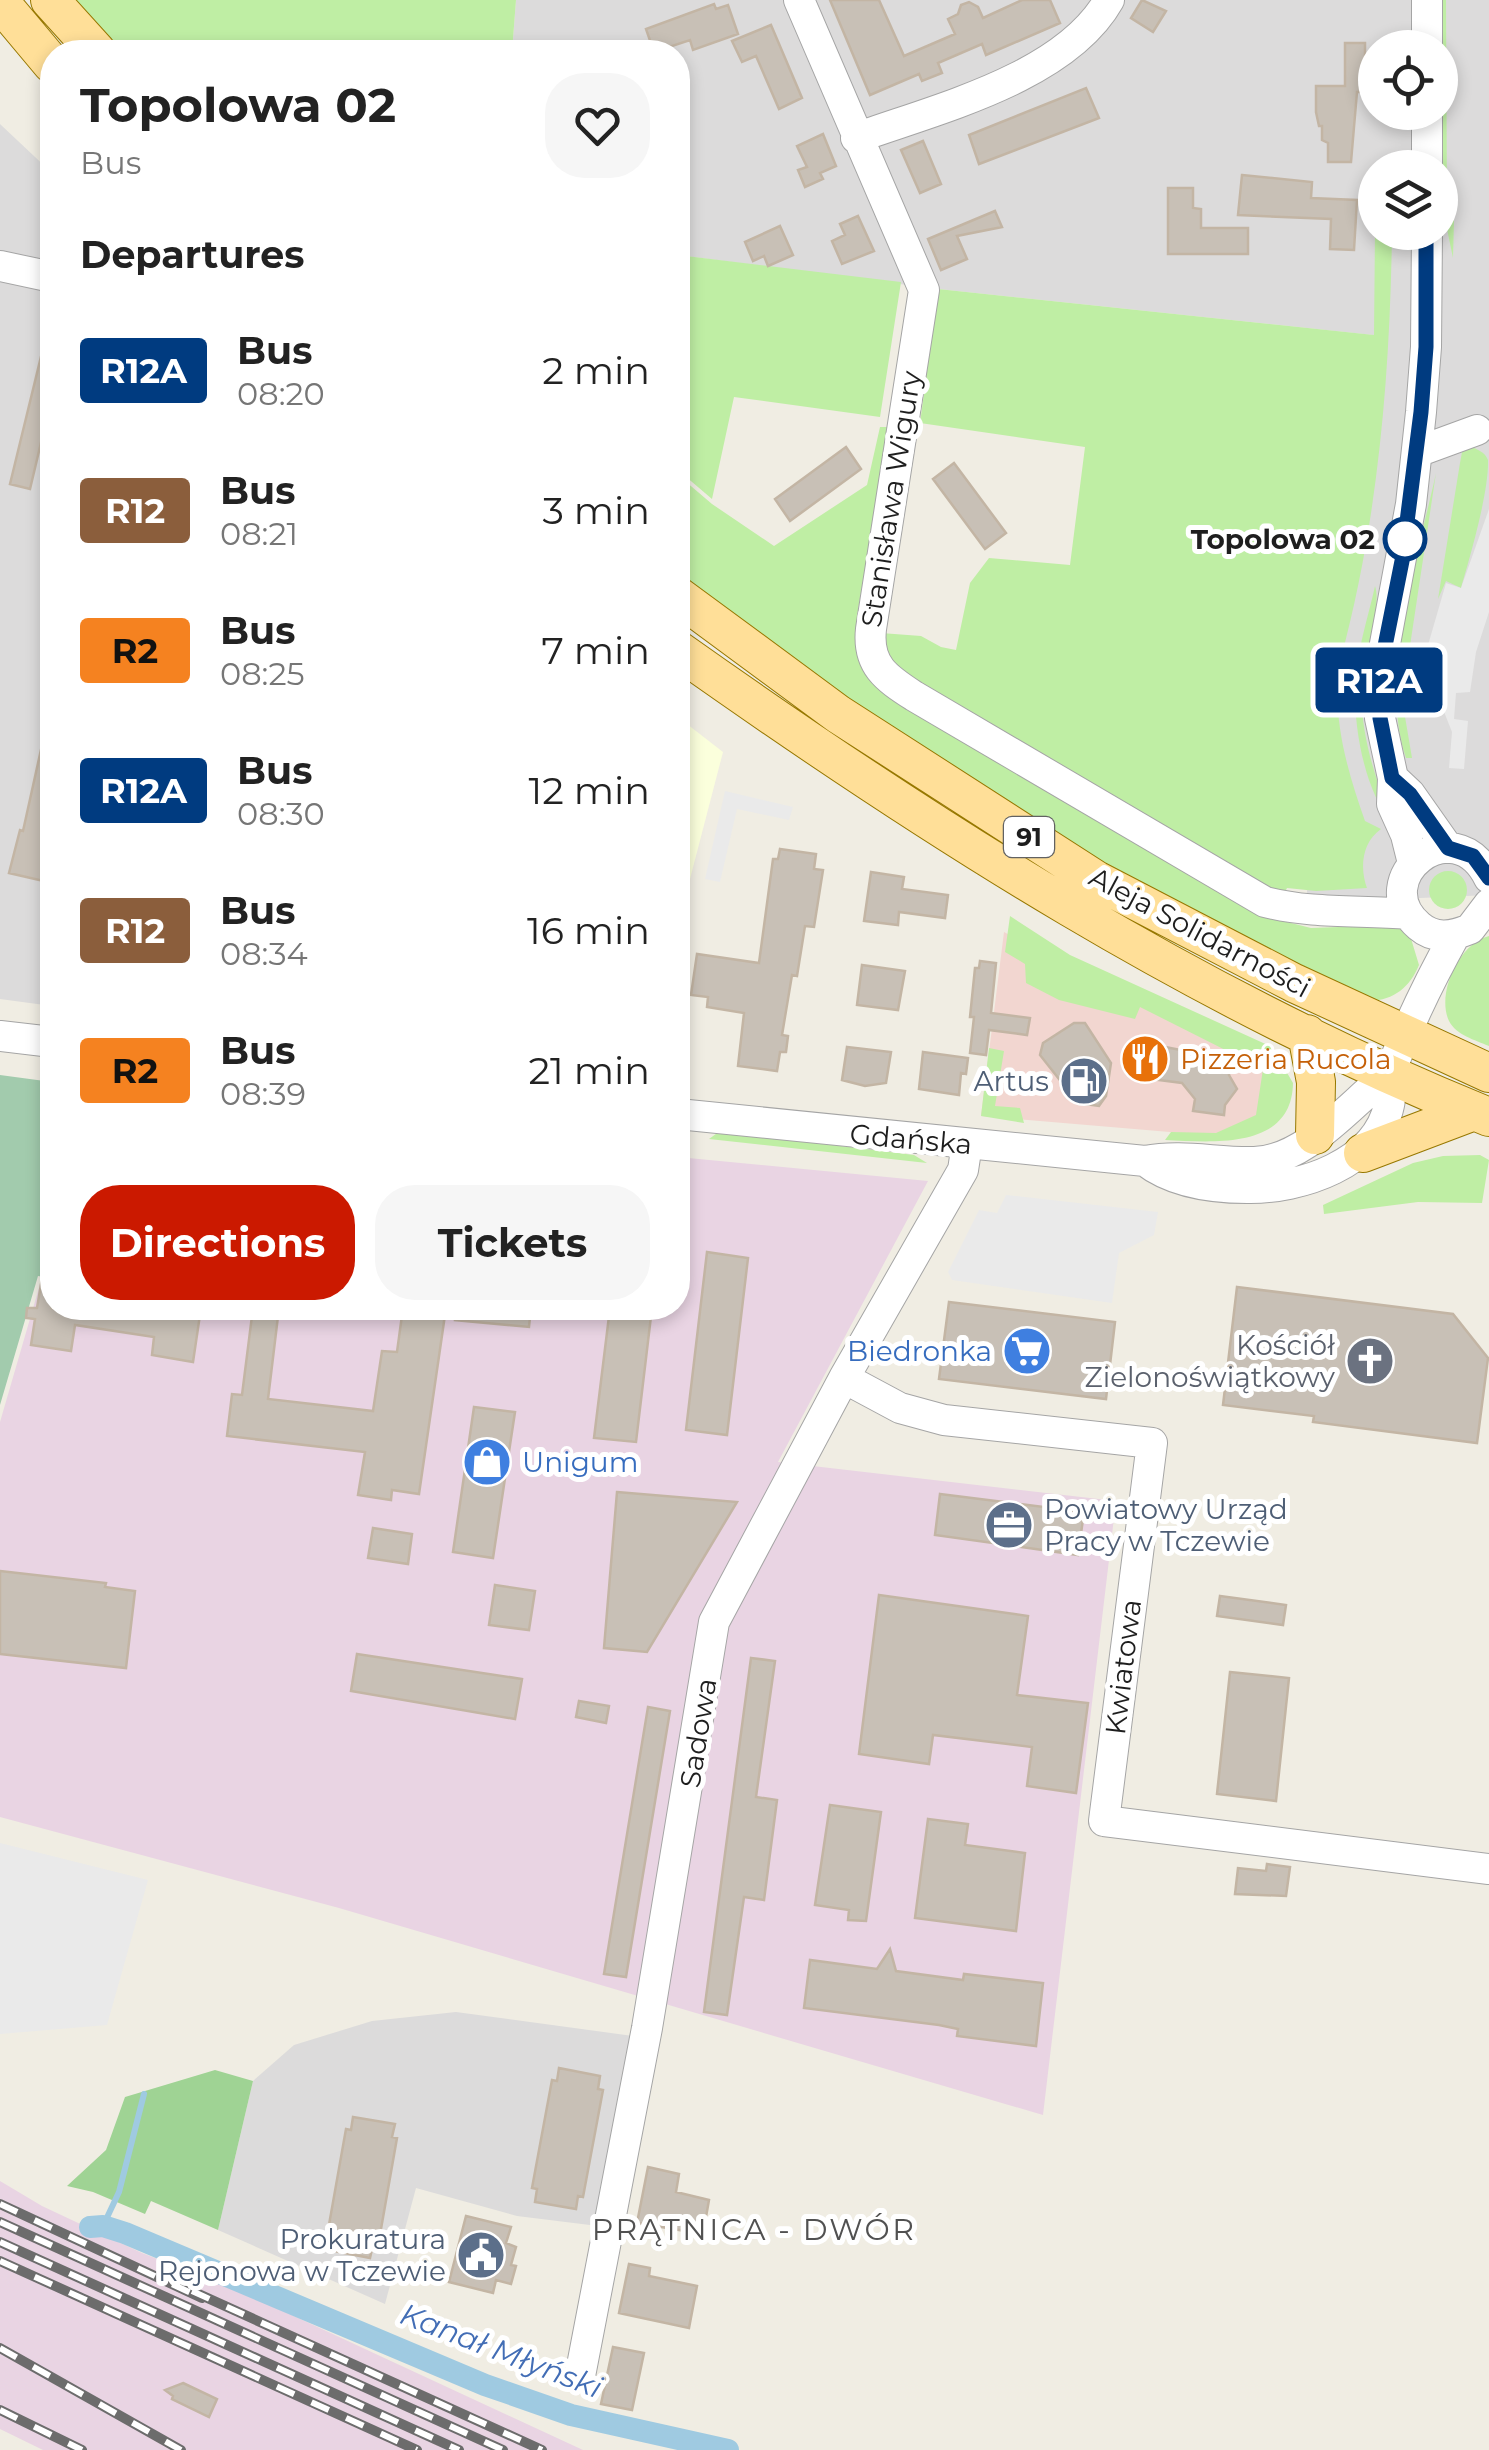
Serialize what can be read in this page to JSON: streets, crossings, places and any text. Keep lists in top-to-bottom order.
{
  "streets": {
    "main road": ["91", "Aleja Solidarności"],
    "street": [
      "Stanisława Wigury",
      "Gdańska",
      "Kwiatowa",
      "Sadowa"
    ]
  },
  "crossings": [
    ["Aleja Solidarności", "Gdańska"],
    ["Gdańska", "Sadowa"],
    ["Kwiatowa", "Sadowa"]
  ],
  "districts": ["PRĄTNICA - DWÓR"],
  "water": ["Kanał Młyński"],
  "places": {
    "other": ["Topolowa 02"],
    "restaurant": ["Pizzeria Rucola"],
    "fuel station": ["Artus"],
    "supermarket": ["Biedronka"],
    "church": ["Kościół Zielonoświątkowy"],
    "shop": ["Unigum"],
    "office": ["Powiatowy Urząd Pracy w Tczewie"],
    "public building": ["Prokuratura Rejonowa w Tczewie"]
  },
  "lines": ["bus line R12A"],
  "page": {
    "on_map": "R12A",
    "heading": [
      ["Topolowa 02", "Bus"],
      "Departures"
    ],
    "list": [
      {
        "mark": "R12A",
        "name": "Bus",
        "note": "08:20",
        "value": "2 min"
      },
      {
        "mark": "R12",
        "name": "Bus",
        "note": "08:21",
        "value": "3 min"
      },
      {
        "mark": "R2",
        "name": "Bus",
        "note": "08:25",
        "value": "7 min"
      },
      {
        "mark": "R12A",
        "name": "Bus",
        "note": "08:30",
        "value": "12 min"
      },
      {
        "mark": "R12",
        "name": "Bus",
        "note": "08:34",
        "value": "16 min"
      },
      {
        "mark": "R2",
        "name": "Bus",
        "note": "08:39",
        "value": "21 min"
      }
    ],
    "buttons": ["Directions", "Tickets"]
  }
}
